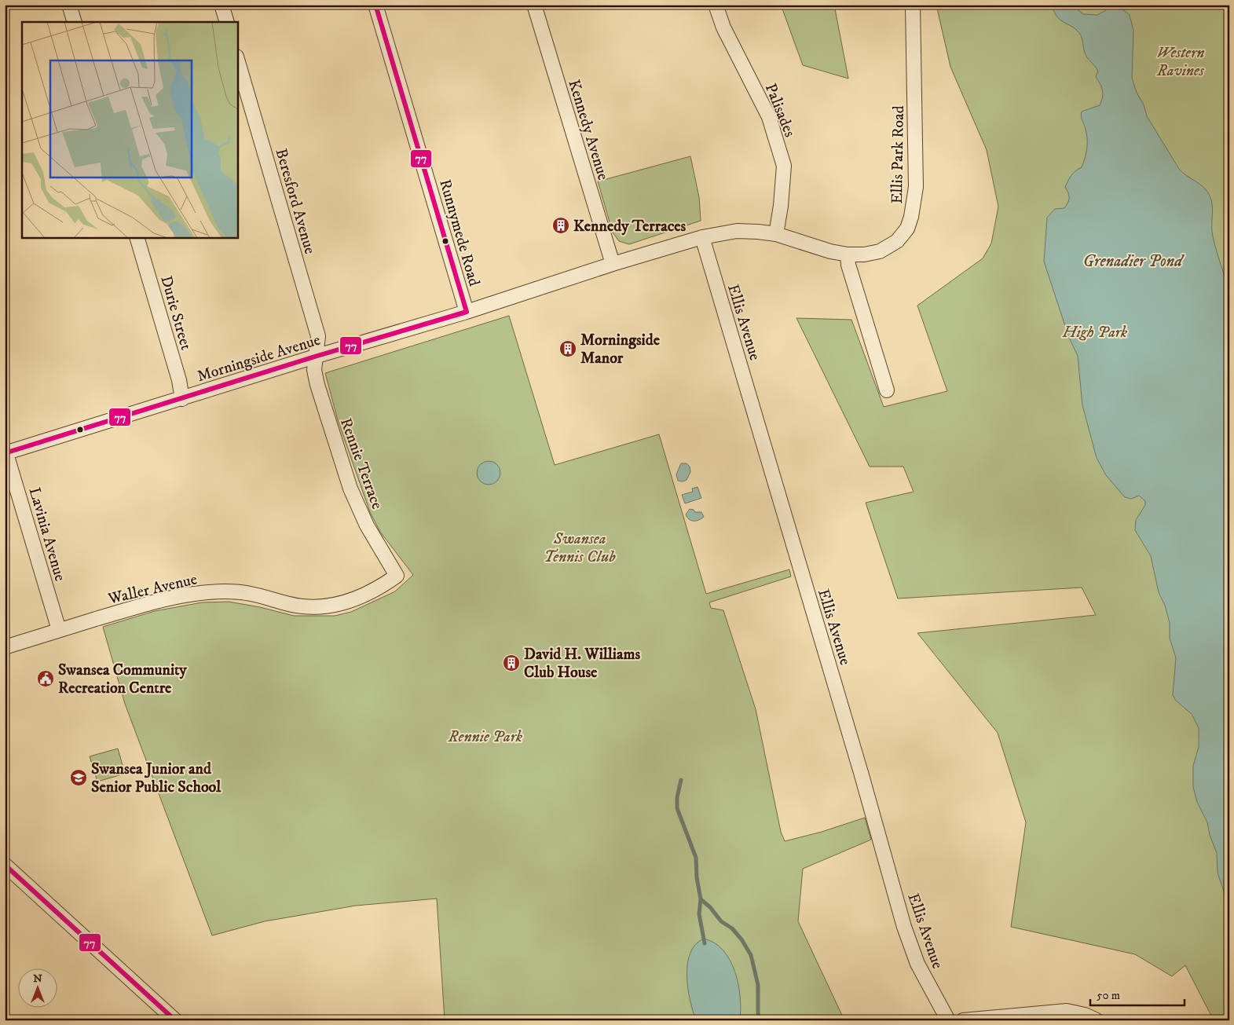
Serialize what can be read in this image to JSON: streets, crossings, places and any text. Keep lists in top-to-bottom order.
{
  "streets": {
    "street": [
      "Palisades",
      "Kennedy Avenue",
      "Ellis Park Road",
      "Beresford Avenue",
      "Runnymede Road",
      "Durie Street",
      "Ellis Avenue",
      "Morningside Avenue",
      "Rennie Terrace",
      "Lavinia Avenue",
      "Waller Avenue"
    ]
  },
  "crossings": [
    ["Palisades", "Ellis Park Road"],
    ["Kennedy Avenue", "Morningside Avenue"],
    ["Ellis Park Road", "Ellis Avenue"],
    ["Ellis Park Road", "Morningside Avenue"],
    ["Beresford Avenue", "Morningside Avenue"],
    ["Beresford Avenue", "Rennie Terrace"],
    ["Runnymede Road", "Morningside Avenue"],
    ["Durie Street", "Morningside Avenue"],
    ["Ellis Avenue", "Morningside Avenue"],
    ["Morningside Avenue", "Rennie Terrace"],
    ["Morningside Avenue", "Lavinia Avenue"],
    ["Rennie Terrace", "Waller Avenue"],
    ["Lavinia Avenue", "Waller Avenue"]
  ],
  "water": ["Grenadier Pond"],
  "parks": [
    "Western Ravines",
    "High Park",
    "Swansea Tennis Club",
    "Rennie Park"
  ],
  "places": {
    "building": ["Kennedy Terraces", "Morningside Manor", "David H. Williams Club House"],
    "public building": ["Swansea Community Recreation Centre"],
    "school or university": ["Swansea Junior and Senior Public School"]
  },
  "lines": ["transit line 77"],
  "scale_bar": "50 m",
  "north": "top"
}
